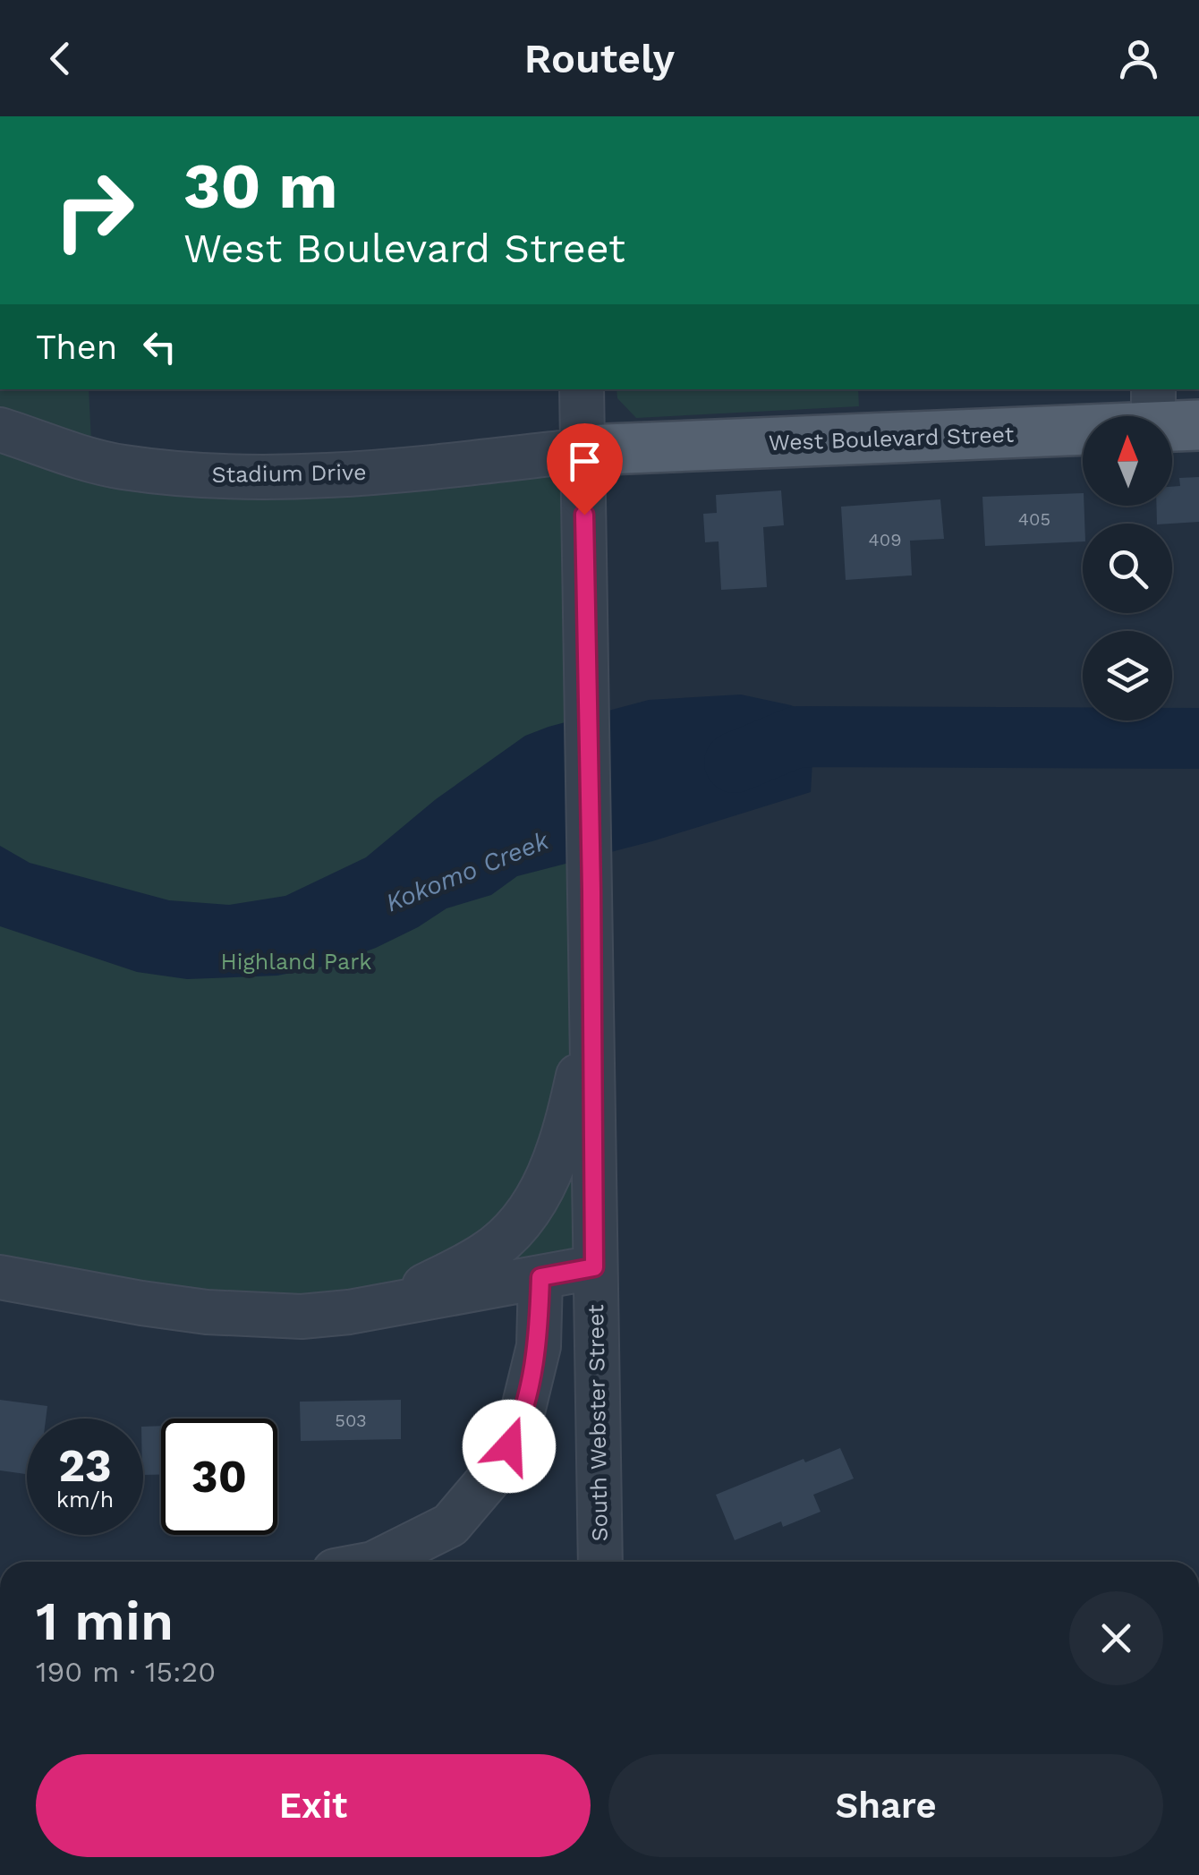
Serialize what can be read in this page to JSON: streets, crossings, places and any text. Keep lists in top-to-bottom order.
{
  "streets": {
    "main road": ["West Boulevard Street"],
    "street": ["Stadium Drive", "South Webster Street"]
  },
  "crossings": [
    ["West Boulevard Street", "Stadium Drive"],
    ["West Boulevard Street", "South Webster Street"],
    ["Stadium Drive", "South Webster Street"]
  ],
  "water": ["Kokomo Creek"],
  "parks": ["Highland Park"],
  "house_numbers": ["405", "409", "503"],
  "north": "top",
  "page": {
    "header": "Routely",
    "turn": ["30 m", "West Boulevard Street"],
    "then": "Then",
    "speed": "23 km/h",
    "limit": "30",
    "heading": ["1 min", "190 m · 15:20"],
    "buttons": ["Exit", "Share"]
  }
}
